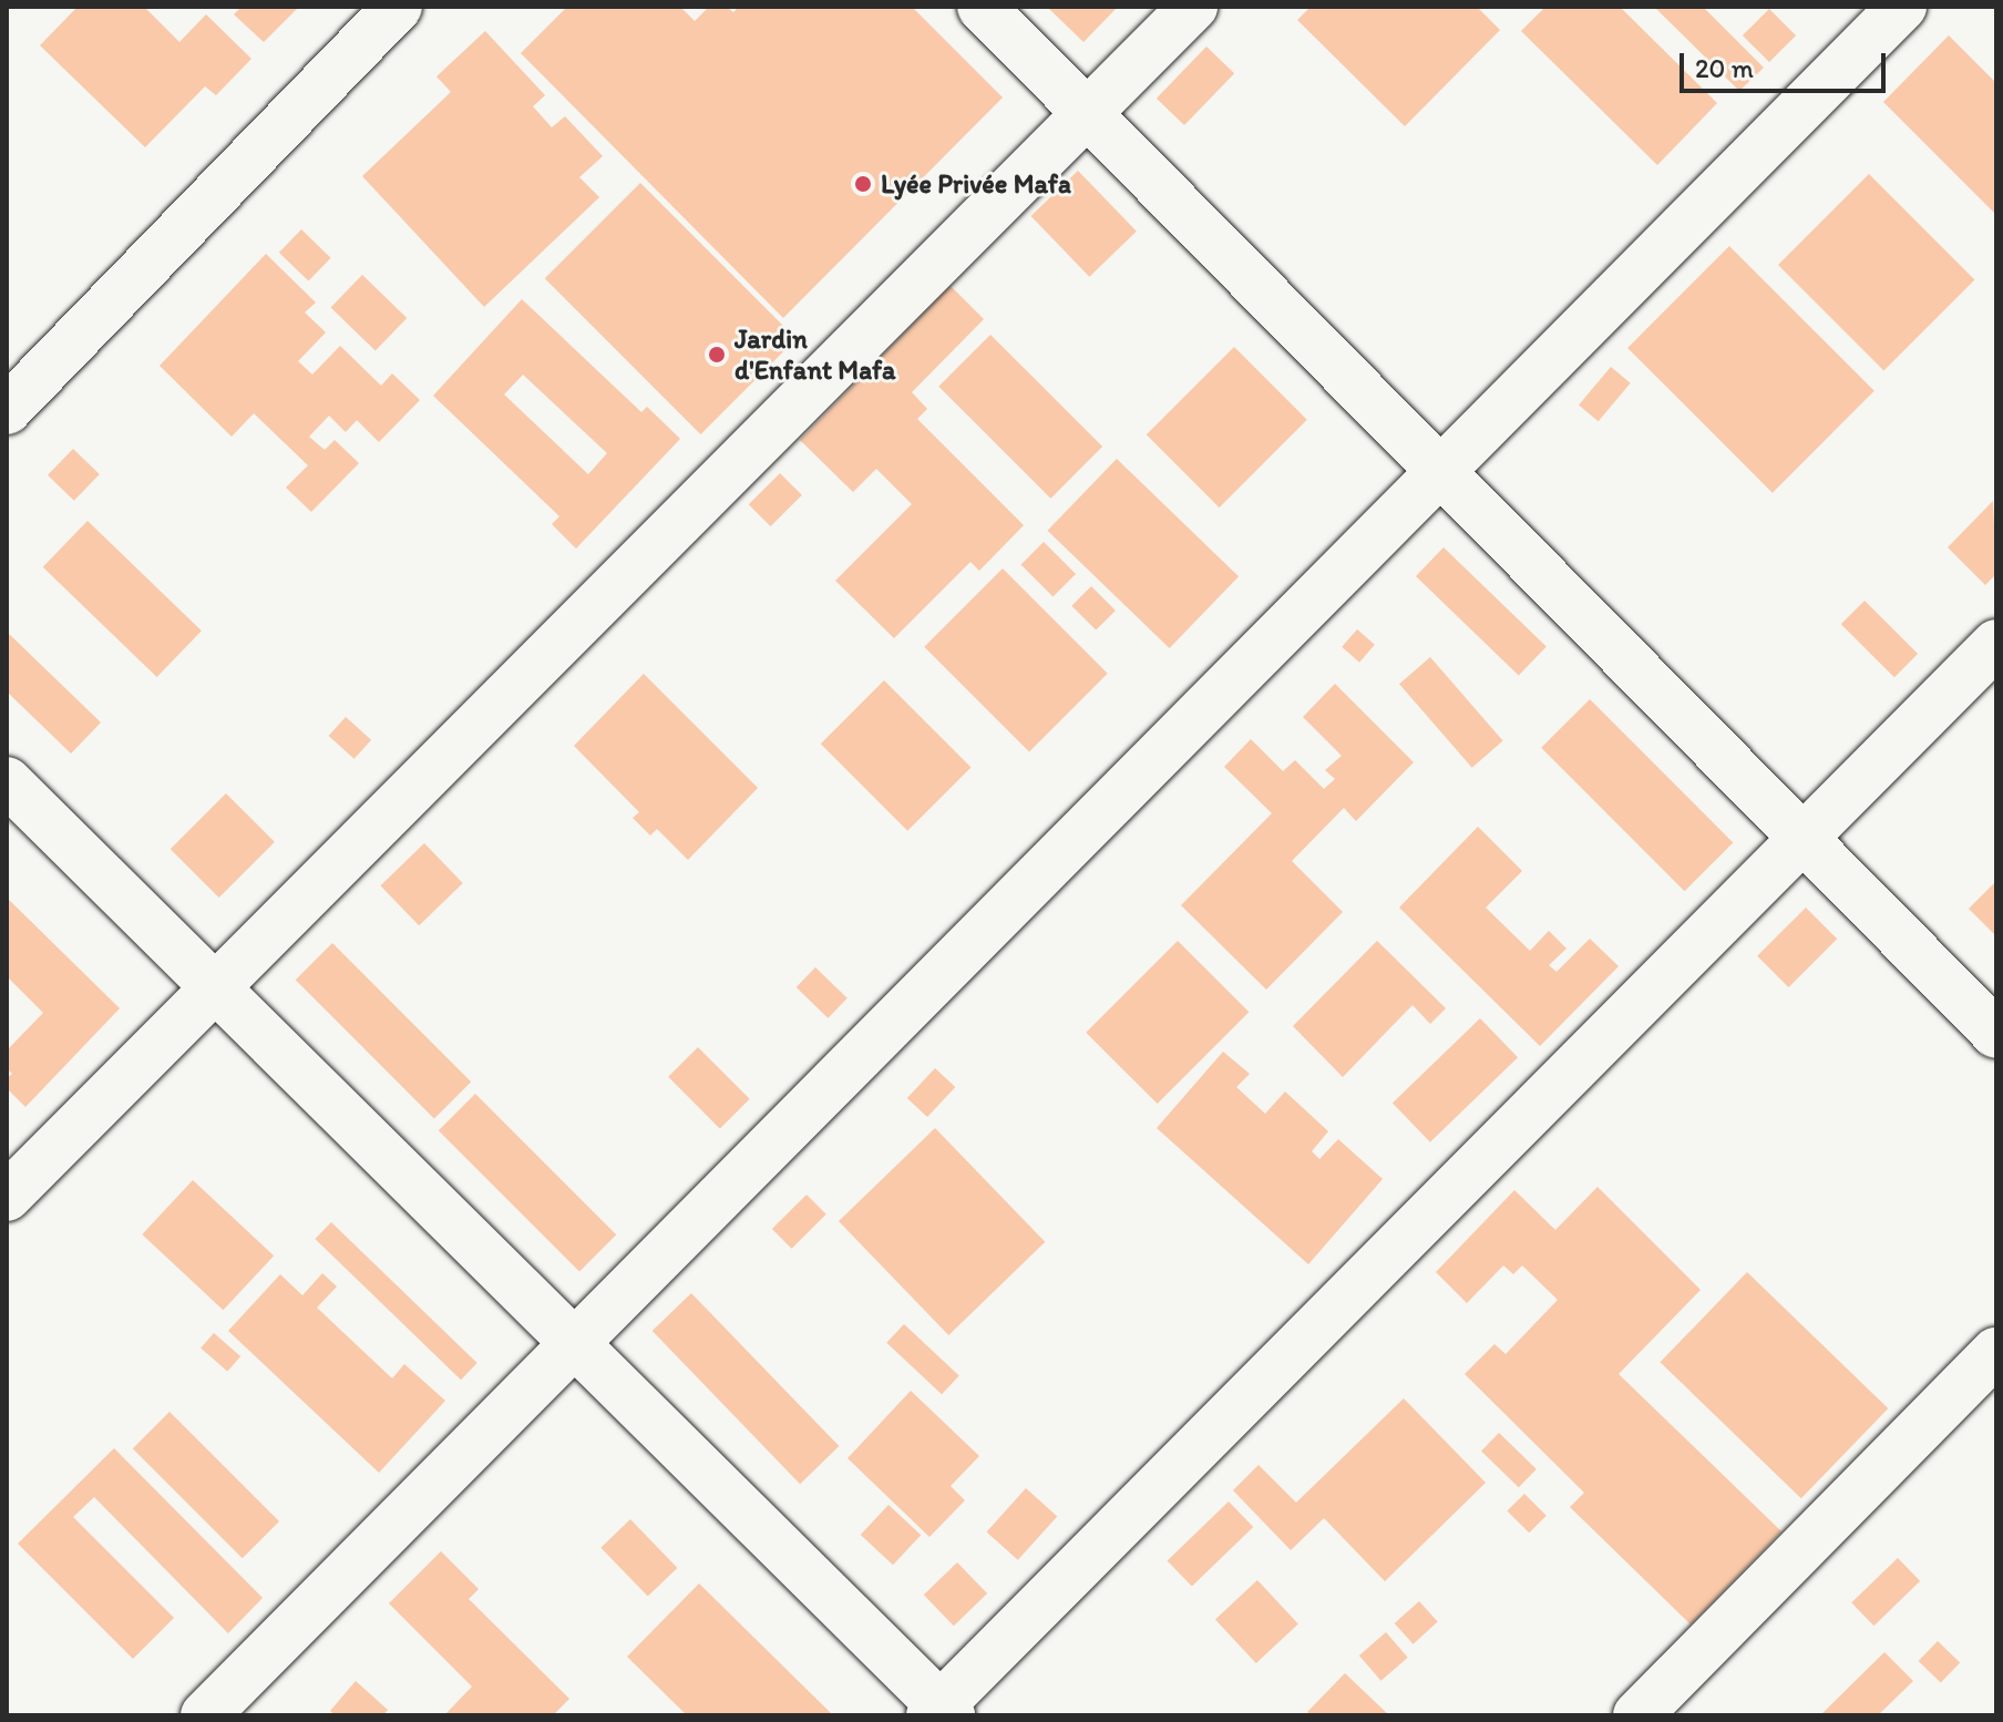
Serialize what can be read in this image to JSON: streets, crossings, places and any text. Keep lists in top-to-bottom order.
{
  "places": ["Lyée Privée Mafa", "Jardin d'Enfant Mafa"],
  "scale_bar": "20 m"
}
